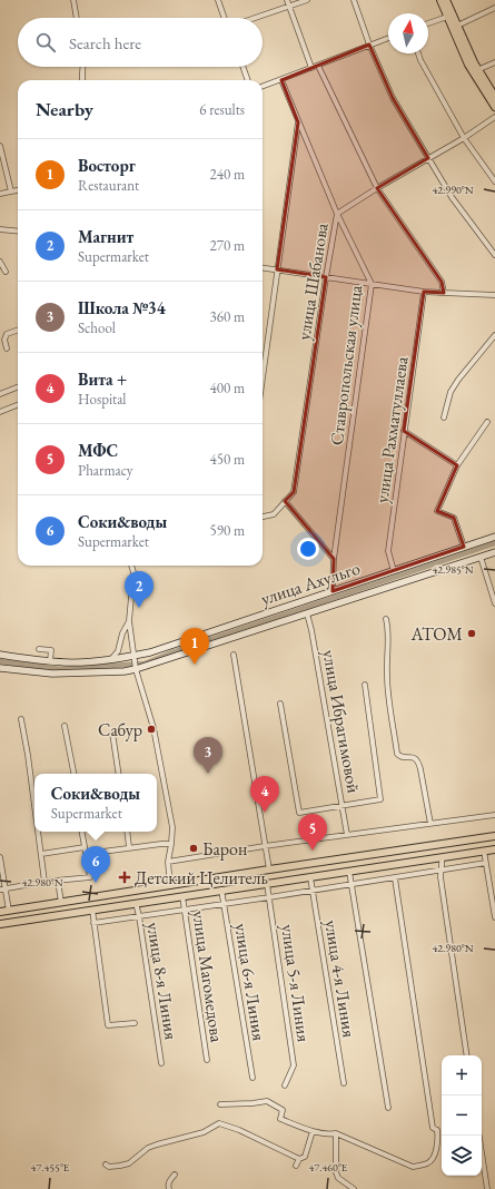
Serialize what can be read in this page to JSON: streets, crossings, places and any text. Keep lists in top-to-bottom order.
{
  "streets": {
    "main road": ["улица Ахульго"],
    "street": [
      "улица Шабанова",
      "Ставропольская улица",
      "улица Рахматуллаева",
      "улица Ибрагимовой",
      "улица Магомедова",
      "улица 4-я Линия",
      "улица 8-я Линия",
      "улица 6-я Линия",
      "улица 5-я Линия"
    ]
  },
  "crossings": [
    ["улица Шабанова", "Ставропольская улица"],
    ["Ставропольская улица", "улица Ахульго"],
    ["улица Рахматуллаева", "улица Ахульго"]
  ],
  "places": {
    "other": ["АТОМ", "Сабур", "Барон"],
    "health": ["Детский Целитель"]
  },
  "north": "top",
  "page": {
    "search": "Search here",
    "heading": ["Nearby", "6 results"],
    "list": [
      {
        "mark": "1",
        "name": "Восторг",
        "note": "Restaurant",
        "value": "240 m"
      },
      {
        "mark": "2",
        "name": "Магнит",
        "note": "Supermarket",
        "value": "270 m"
      },
      {
        "mark": "3",
        "name": "Школа №34",
        "note": "School",
        "value": "360 m"
      },
      {
        "mark": "4",
        "name": "Вита +",
        "note": "Hospital",
        "value": "400 m"
      },
      {
        "mark": "5",
        "name": "МФС",
        "note": "Pharmacy",
        "value": "450 m"
      },
      {
        "mark": "6",
        "name": "Соки&воды",
        "note": "Supermarket",
        "value": "590 m"
      }
    ],
    "pins": [
      "2",
      "1",
      "3",
      "4",
      "5",
      "6"
    ],
    "popup": ["Соки&воды", "Supermarket"],
    "map_buttons": ["+", "−"]
  },
  "coordinates": [
    "42.990°N",
    "42.985°N",
    "42.980°N",
    "47.455°E",
    "47.460°E"
  ]
}
